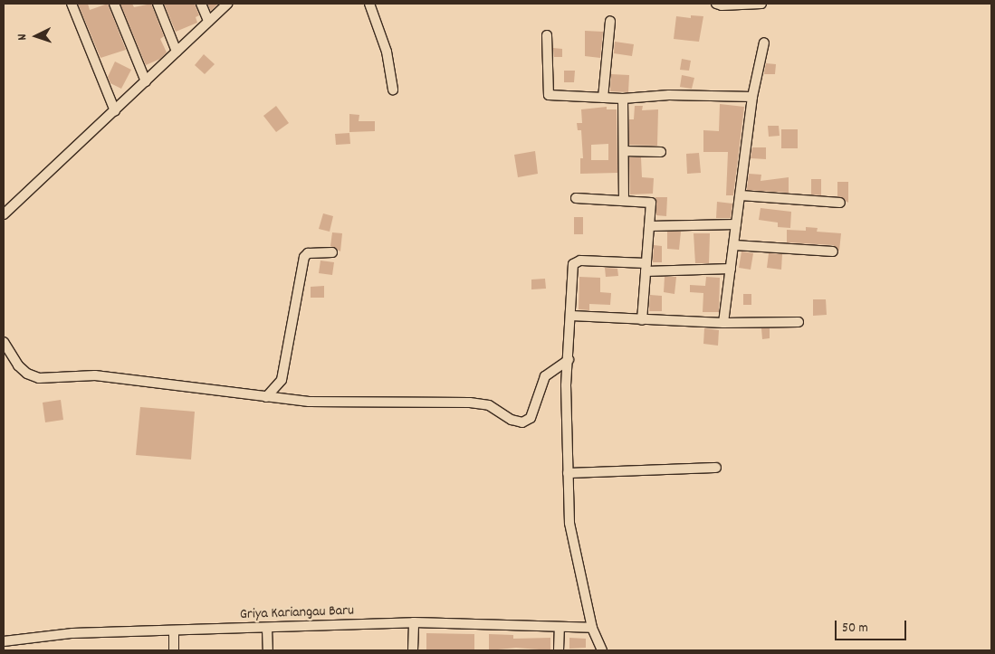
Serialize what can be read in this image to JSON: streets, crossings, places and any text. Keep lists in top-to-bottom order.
{
  "streets": {
    "street": ["Griya Kariangau Baru"]
  },
  "scale_bar": "50 m",
  "north": "left"
}
